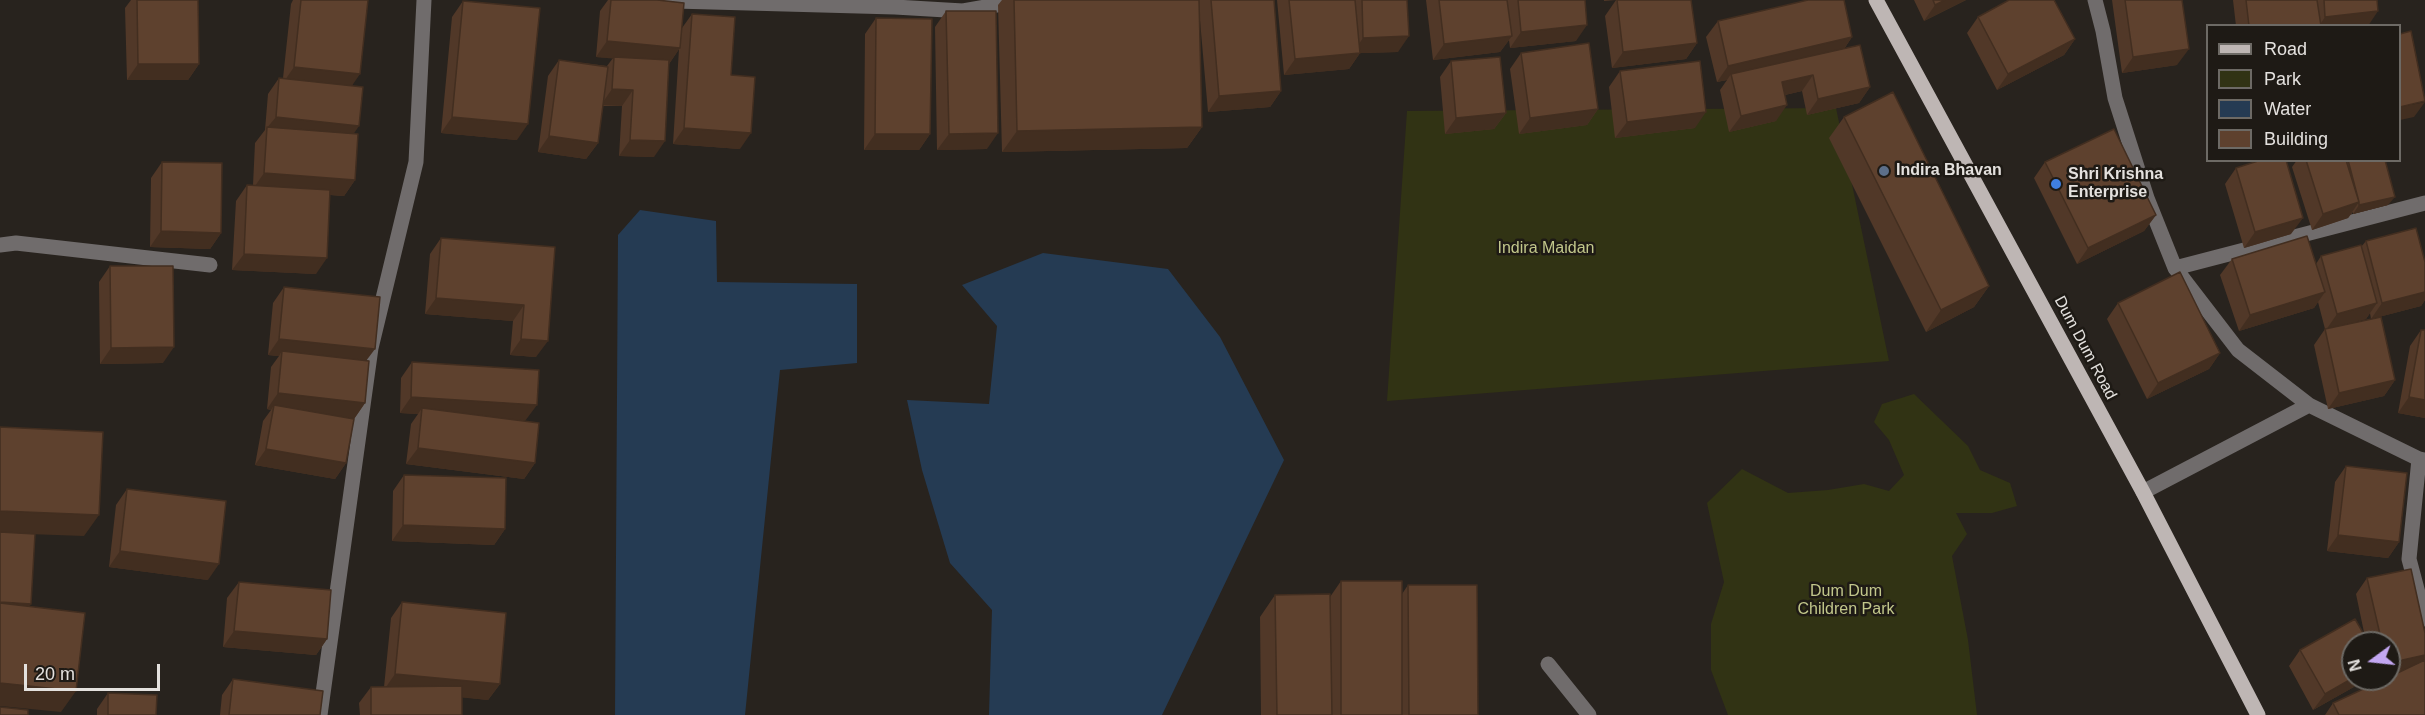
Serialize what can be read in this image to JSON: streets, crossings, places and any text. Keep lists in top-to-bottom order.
{
  "streets": {
    "main road": ["Dum Dum Road"]
  },
  "parks": ["Indira Maidan", "Dum Dum Children Park"],
  "places": ["Indira Bhavan", "Shri Krishna Enterprise"],
  "legend": [
    "Road",
    "Park",
    "Water",
    "Building"
  ],
  "scale_bar": "20 m",
  "north": "left"
}
